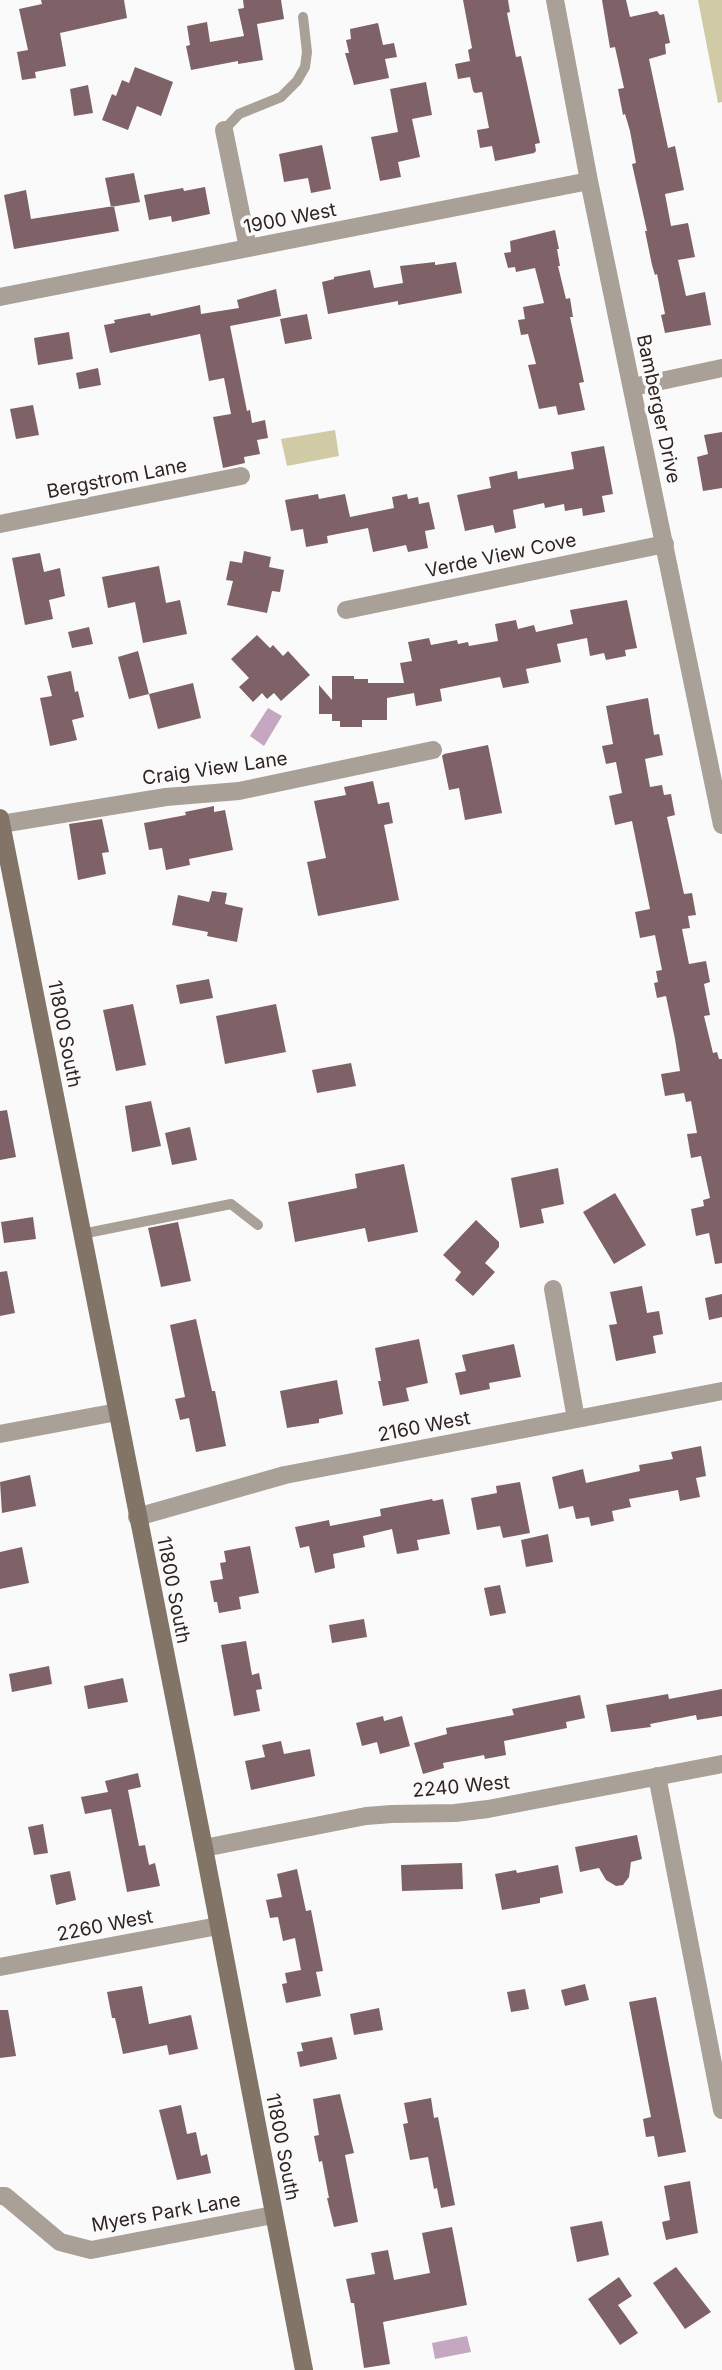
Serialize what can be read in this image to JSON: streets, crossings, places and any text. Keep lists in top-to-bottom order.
{
  "streets": {
    "main road": ["11800 South"],
    "street": [
      "1900 West",
      "Bamberger Drive",
      "Bergstrom Lane",
      "Verde View Cove",
      "Craig View Lane",
      "2160 West",
      "2240 West",
      "2260 West",
      "Myers Park Lane"
    ]
  },
  "crossings": [
    ["1900 West", "Bamberger Drive"],
    ["Bamberger Drive", "Verde View Cove"],
    ["Craig View Lane", "11800 South"],
    ["11800 South", "2160 West"],
    ["11800 South", "2240 West"],
    ["11800 South", "2260 West"],
    ["11800 South", "Myers Park Lane"]
  ]
}
